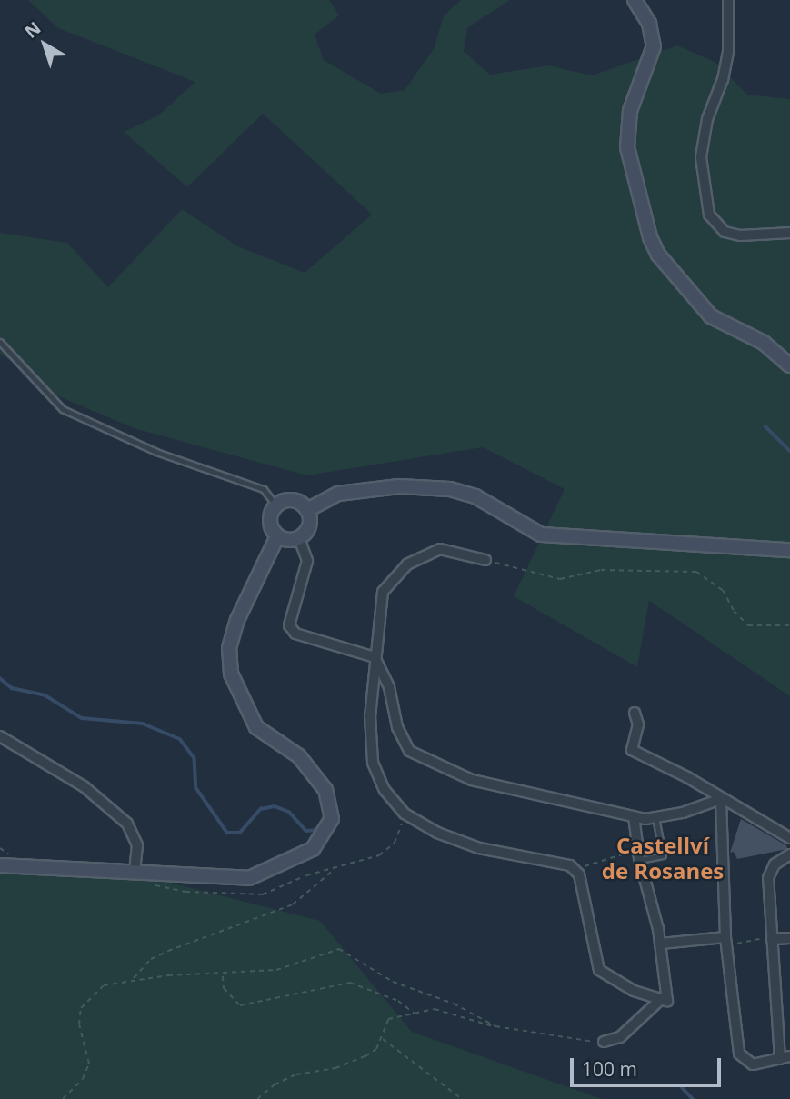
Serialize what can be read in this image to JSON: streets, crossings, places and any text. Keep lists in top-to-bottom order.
{
  "districts": ["Castellví de Rosanes"],
  "scale_bar": "100 m",
  "north": "top left"
}
